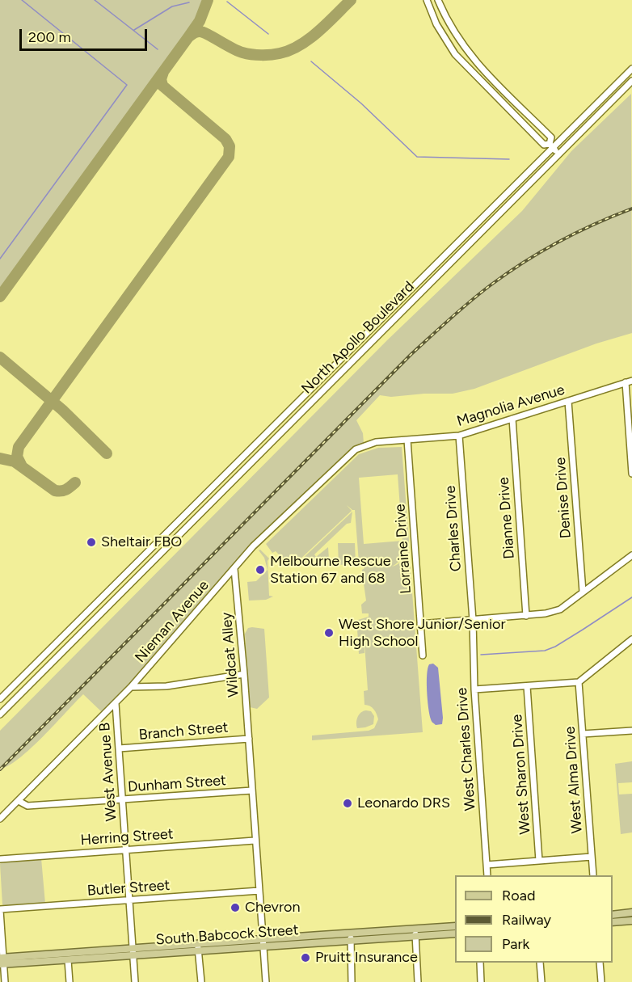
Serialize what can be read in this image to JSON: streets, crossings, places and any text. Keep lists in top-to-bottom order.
{
  "streets": {
    "main road": ["South Babcock Street"],
    "street": [
      "North Apollo Boulevard",
      "Magnolia Avenue",
      "Denise Drive",
      "Dianne Drive",
      "Charles Drive",
      "Lorraine Drive",
      "Nieman Avenue",
      "Wildcat Alley",
      "Branch Street",
      "West Charles Drive",
      "West Avenue B",
      "West Sharon Drive",
      "West Alma Drive",
      "Dunham Street",
      "Herring Street",
      "Butler Street"
    ]
  },
  "crossings": [
    ["Magnolia Avenue", "Denise Drive"],
    ["Magnolia Avenue", "Dianne Drive"],
    ["Magnolia Avenue", "Charles Drive"],
    ["Magnolia Avenue", "Lorraine Drive"],
    ["Magnolia Avenue", "Nieman Avenue"],
    ["Charles Drive", "West Charles Drive"],
    ["Nieman Avenue", "Wildcat Alley"],
    ["Nieman Avenue", "West Avenue B"],
    ["Nieman Avenue", "Dunham Street"],
    ["Wildcat Alley", "Branch Street"],
    ["Wildcat Alley", "Dunham Street"],
    ["Wildcat Alley", "Herring Street"],
    ["Wildcat Alley", "Butler Street"],
    ["Wildcat Alley", "South Babcock Street"],
    ["Branch Street", "West Avenue B"],
    ["West Avenue B", "Dunham Street"],
    ["West Avenue B", "Herring Street"],
    ["West Avenue B", "Butler Street"],
    ["West Avenue B", "South Babcock Street"]
  ],
  "places": [
    "Sheltair FBO",
    "Melbourne Rescue Station 67 and 68",
    "West Shore Junior/Senior High School",
    "Leonardo DRS",
    "Chevron",
    "Pruitt Insurance"
  ],
  "legend": ["Road", "Railway", "Park"],
  "scale_bar": "200 m"
}
